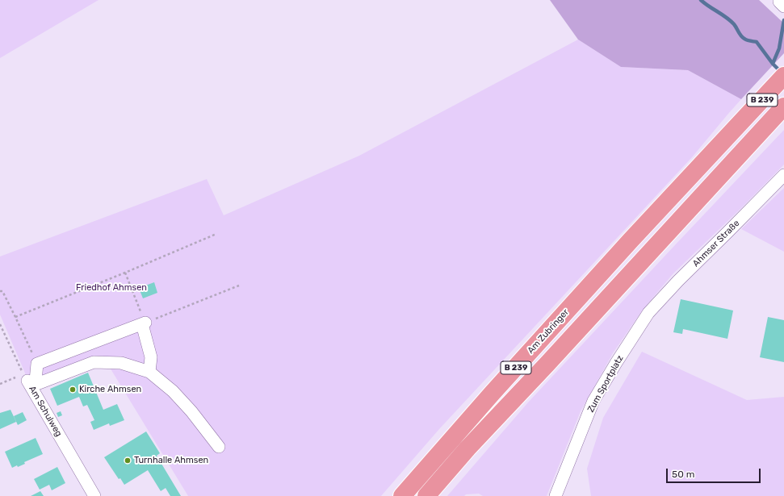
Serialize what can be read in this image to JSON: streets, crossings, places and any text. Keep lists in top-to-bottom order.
{
  "streets": {
    "highway": ["B 239", "Am Zubringer"],
    "street": ["Ahmser Straße", "Zum Sportplatz", "Am Schulweg"]
  },
  "crossings": [
    ["Ahmser Straße", "Zum Sportplatz"]
  ],
  "parks": ["Friedhof Ahmsen"],
  "places": ["Kirche Ahmsen", "Turnhalle Ahmsen"],
  "scale_bar": "50 m"
}
